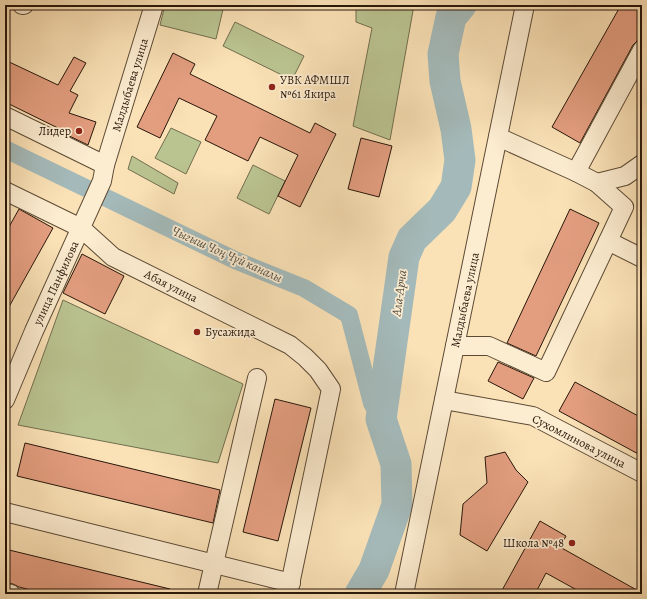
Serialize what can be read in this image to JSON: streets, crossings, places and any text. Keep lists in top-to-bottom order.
{
  "streets": {
    "street": [
      "Малдыбаева улица",
      "улица Панфилова",
      "Абая улица",
      "Сухомлинова улица"
    ]
  },
  "crossings": [
    ["Малдыбаева улица", "улица Панфилова"],
    ["Малдыбаева улица", "Сухомлинова улица"],
    ["улица Панфилова", "Абая улица"]
  ],
  "water": ["Чыгыш Чоң Чүй каналы", "Ала-Арча"],
  "places": [
    "УВК АФМШЛ №61 Якира",
    "Лидер",
    "Бусажида",
    "Школа №48"
  ]
}
